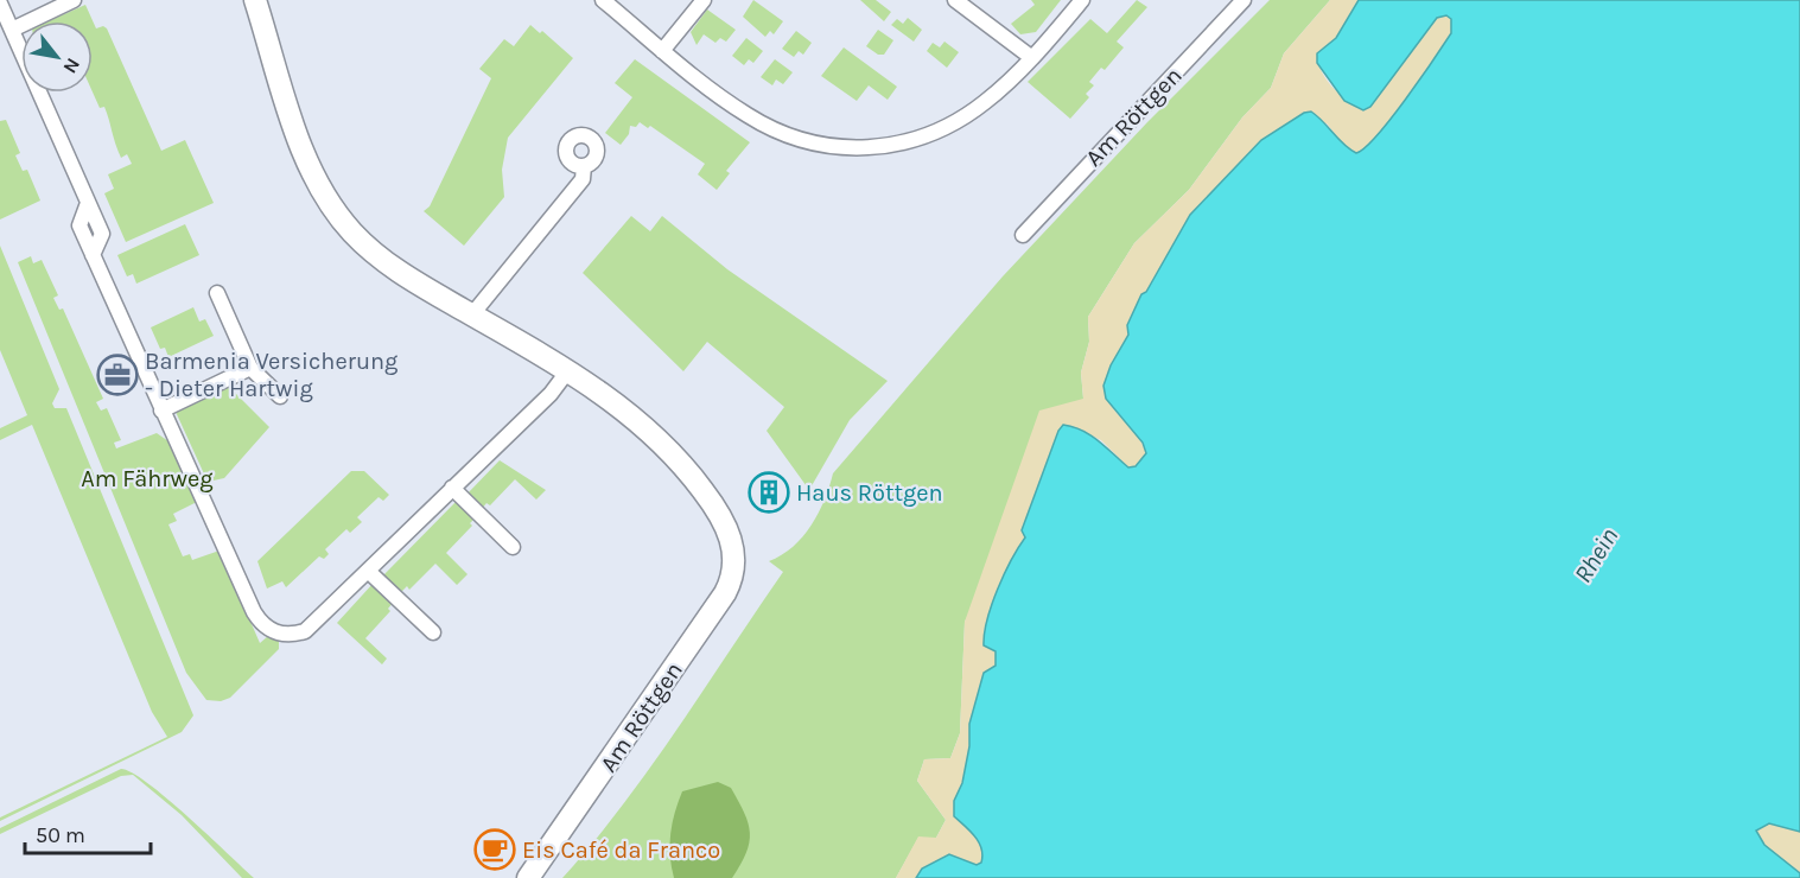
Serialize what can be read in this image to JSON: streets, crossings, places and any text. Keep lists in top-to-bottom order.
{
  "streets": {
    "street": ["Am Röttgen"]
  },
  "water": ["Rhein"],
  "parks": ["Am Fährweg"],
  "places": {
    "office": ["Barmenia Versicherung - Dieter Hartwig"],
    "building": ["Haus Röttgen"],
    "cafe": ["Eis Café da Franco"]
  },
  "scale_bar": "50 m",
  "north": "bottom right"
}
